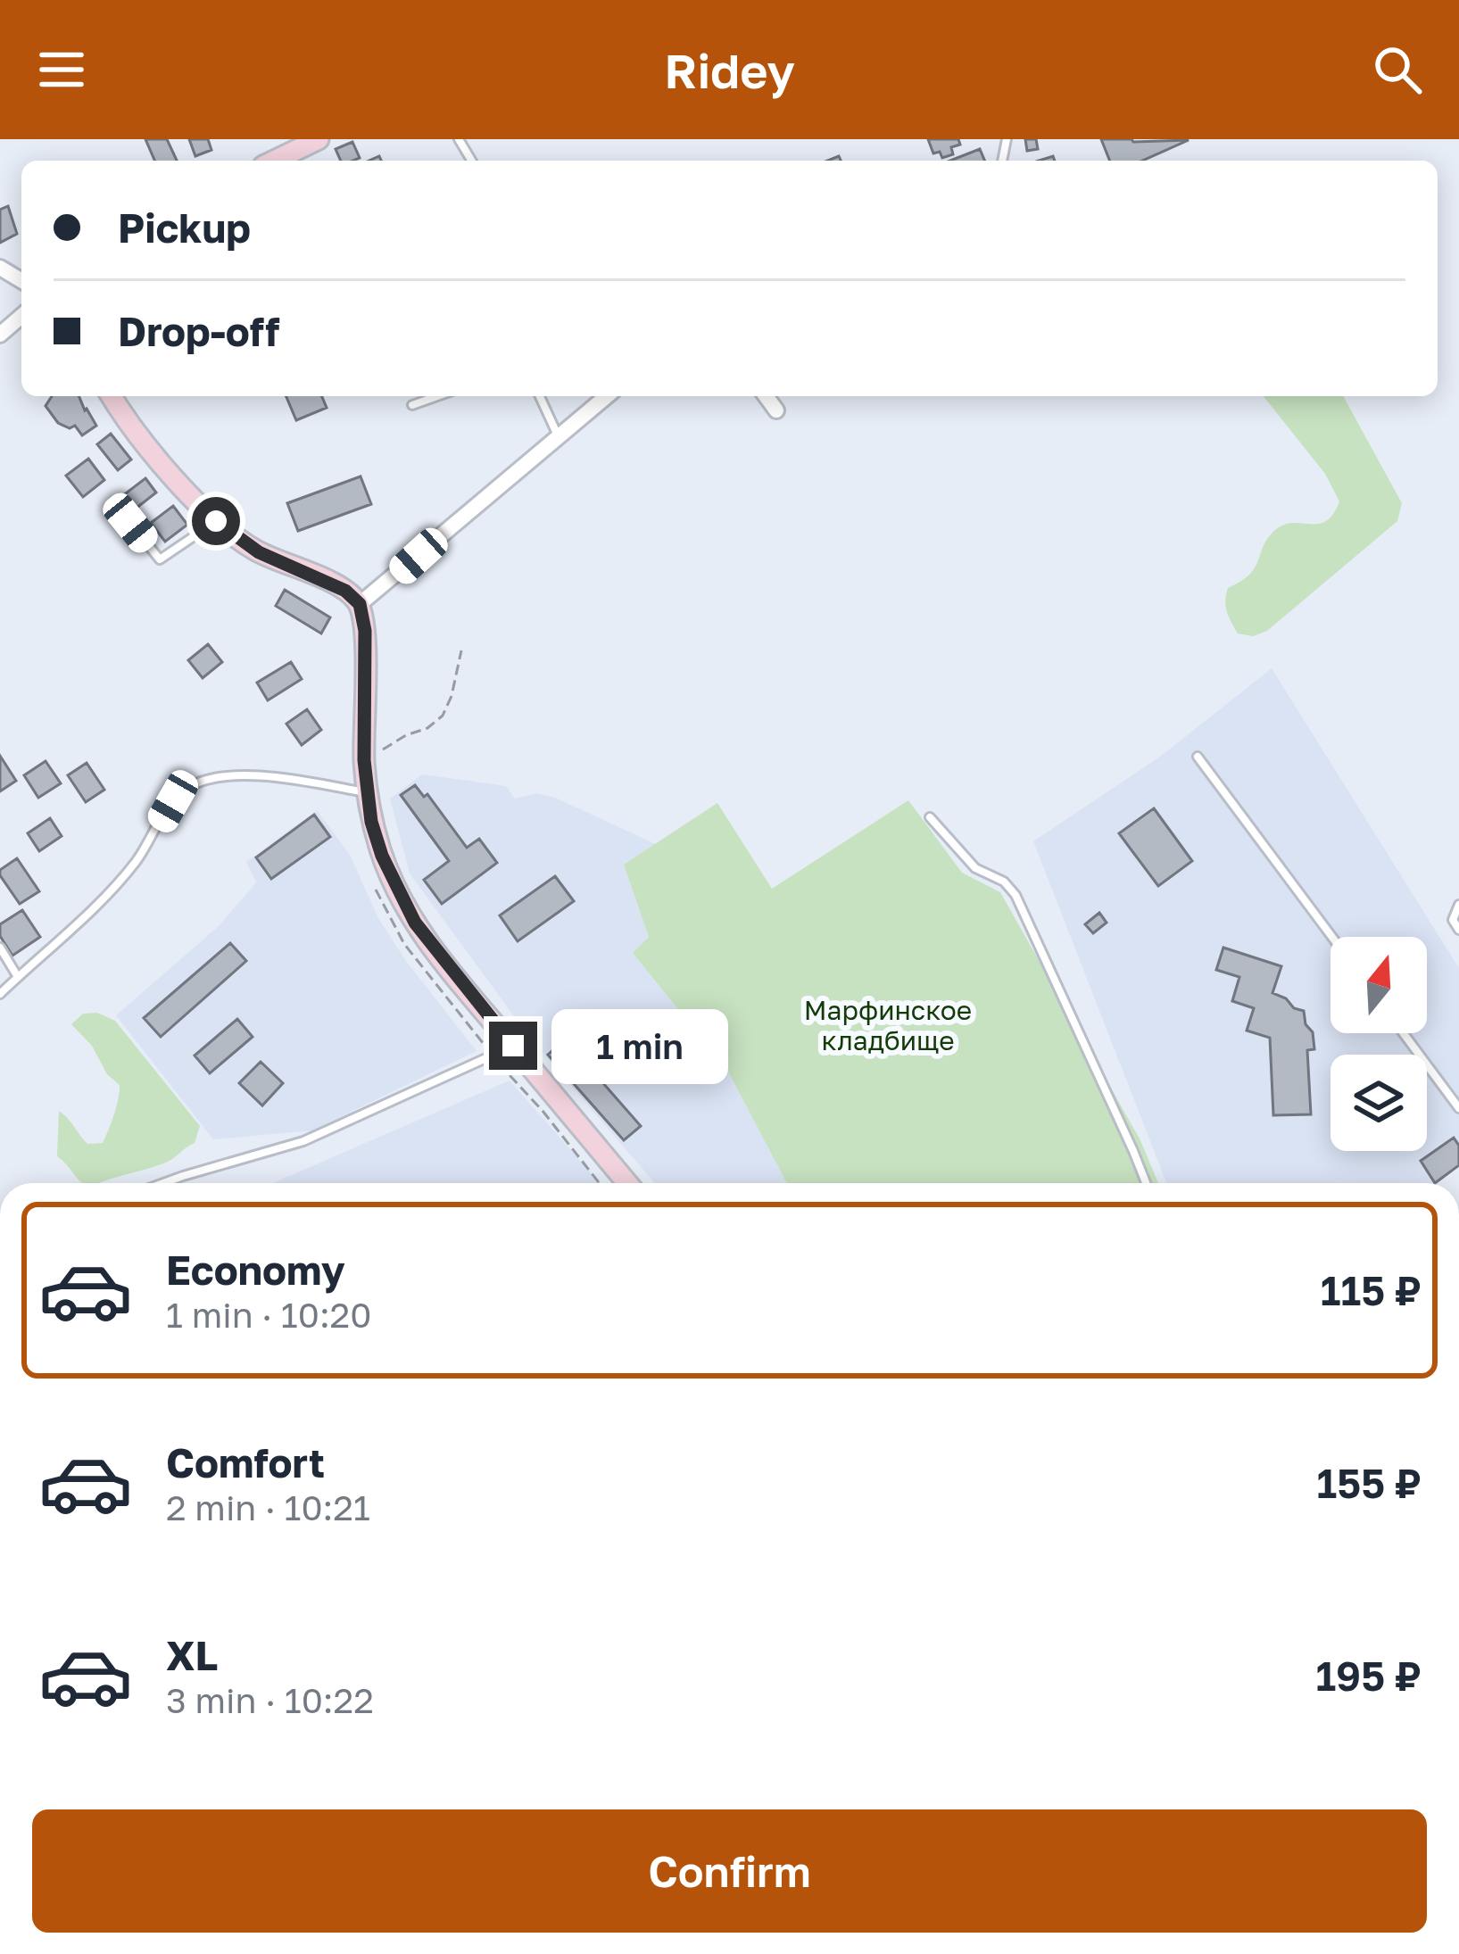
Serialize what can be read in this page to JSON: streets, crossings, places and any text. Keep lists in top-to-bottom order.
{
  "parks": ["Марфинское кладбище"],
  "north": "top",
  "page": {
    "header": "Ridey",
    "banner": ["Pickup", "Drop-off"],
    "bubble": "1 min",
    "list": [
      {
        "name": "Economy",
        "note": "1 min · 10:20",
        "value": "115 ₽"
      },
      {
        "name": "Comfort",
        "note": "2 min · 10:21",
        "value": "155 ₽"
      },
      {
        "name": "XL",
        "note": "3 min · 10:22",
        "value": "195 ₽"
      }
    ],
    "buttons": "Confirm"
  }
}
